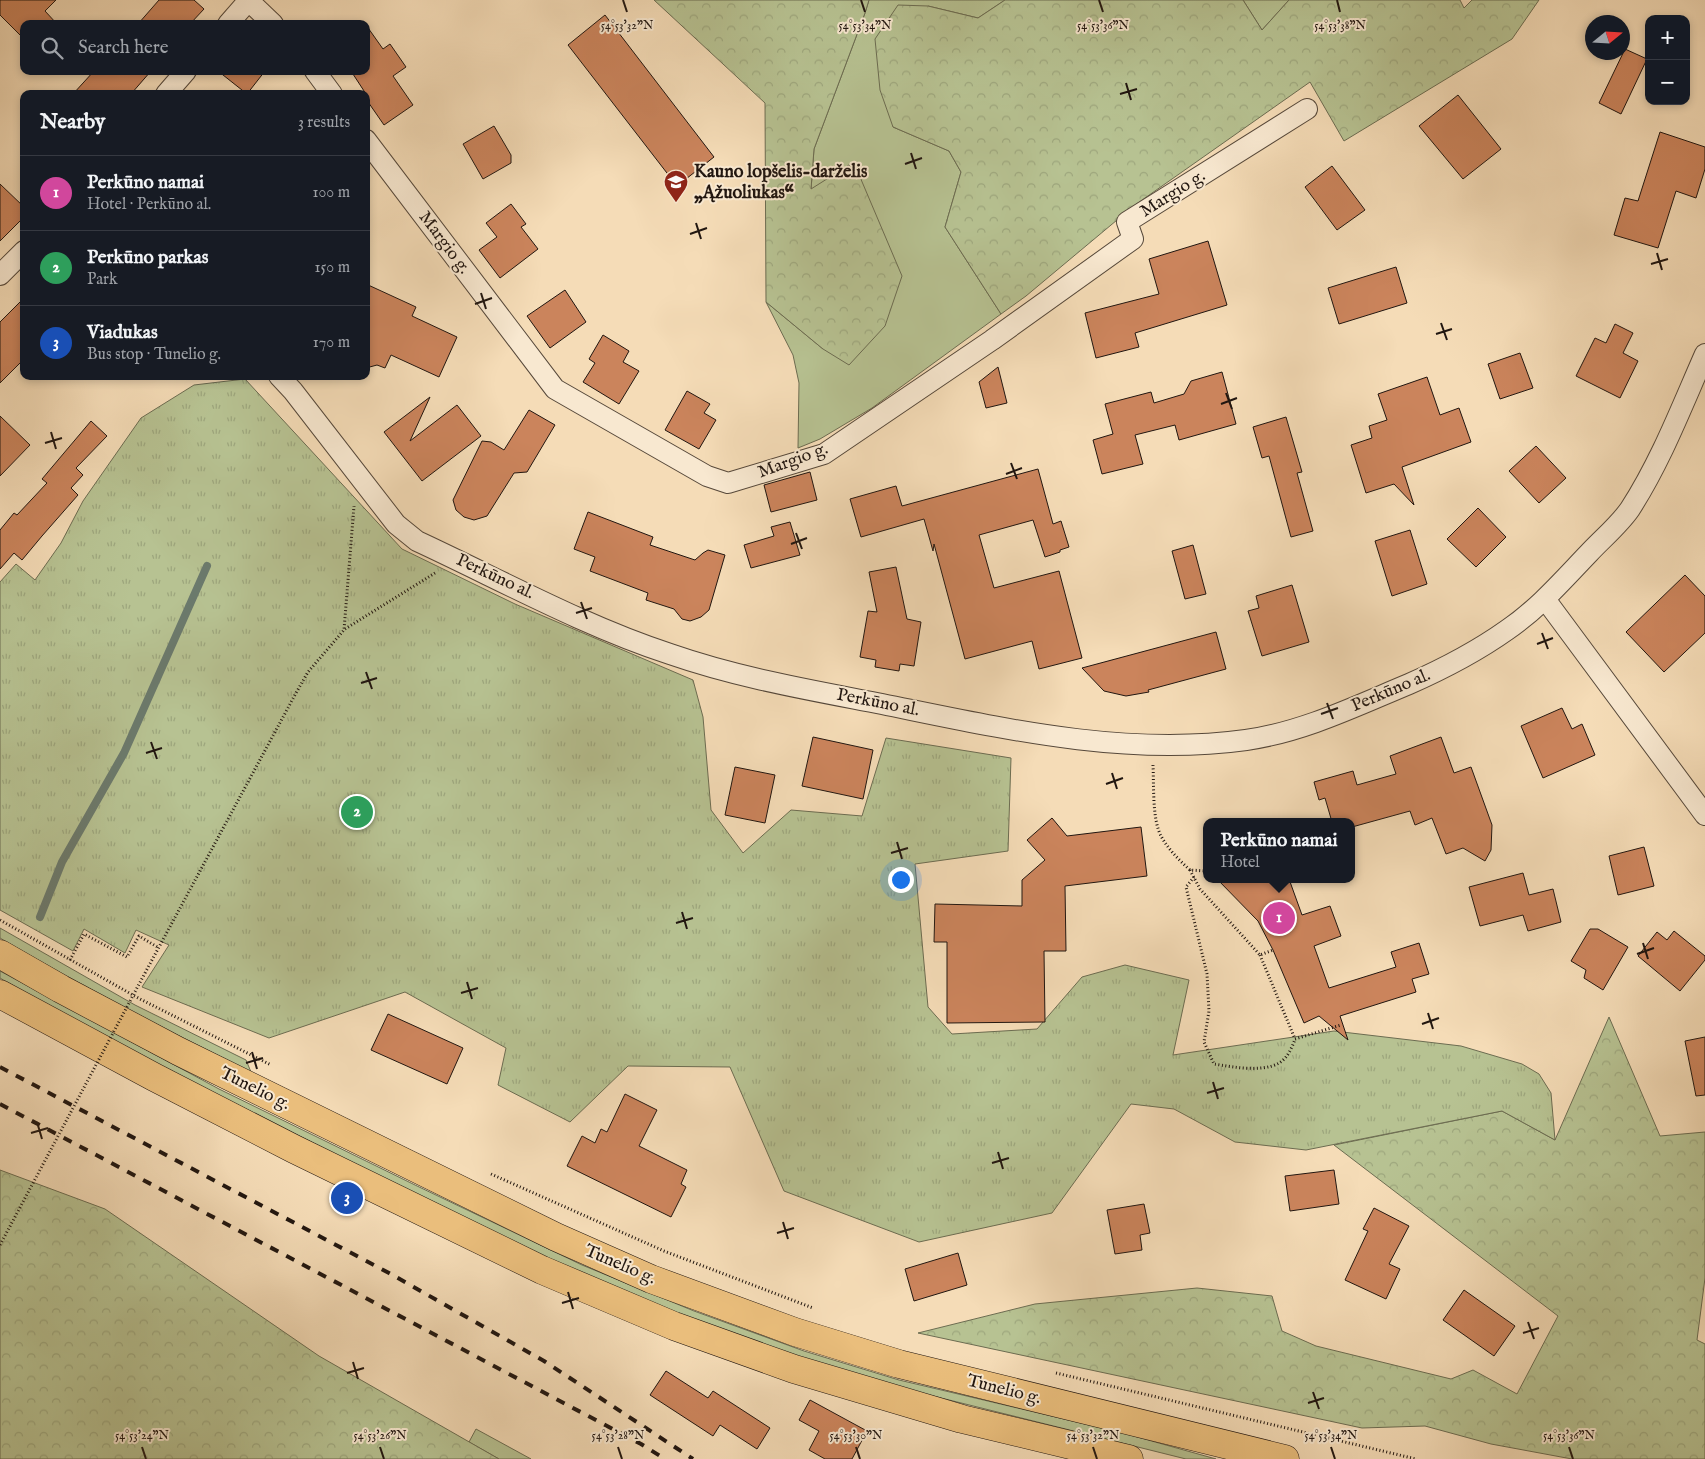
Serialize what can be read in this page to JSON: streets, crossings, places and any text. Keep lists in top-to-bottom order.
{
  "streets": {
    "main road": ["Tunelio g."],
    "street": ["Margio g.", "Perkūno al."]
  },
  "places": {
    "school or university": ["Kauno lopšelis-darželis „Ąžuoliukas“"]
  },
  "north": "right",
  "page": {
    "map_buttons": ["+", "−"],
    "search": "Search here",
    "heading": ["Nearby", "3 results"],
    "list": [
      {
        "mark": "1",
        "name": "Perkūno namai",
        "note": "Hotel · Perkūno al.",
        "value": "100 m"
      },
      {
        "mark": "2",
        "name": "Perkūno parkas",
        "note": "Park",
        "value": "150 m"
      },
      {
        "mark": "3",
        "name": "Viadukas",
        "note": "Bus stop · Tunelio g.",
        "value": "170 m"
      }
    ],
    "pins": ["2", "1", "3"],
    "popup": ["Perkūno namai", "Hotel"]
  },
  "coordinates": [
    "54°53'32\"N",
    "54°53'34\"N",
    "54°53'36\"N",
    "54°53'38\"N",
    "54°53'24\"N",
    "54°53'26\"N",
    "54°53'28\"N",
    "54°53'30\"N"
  ]
}
